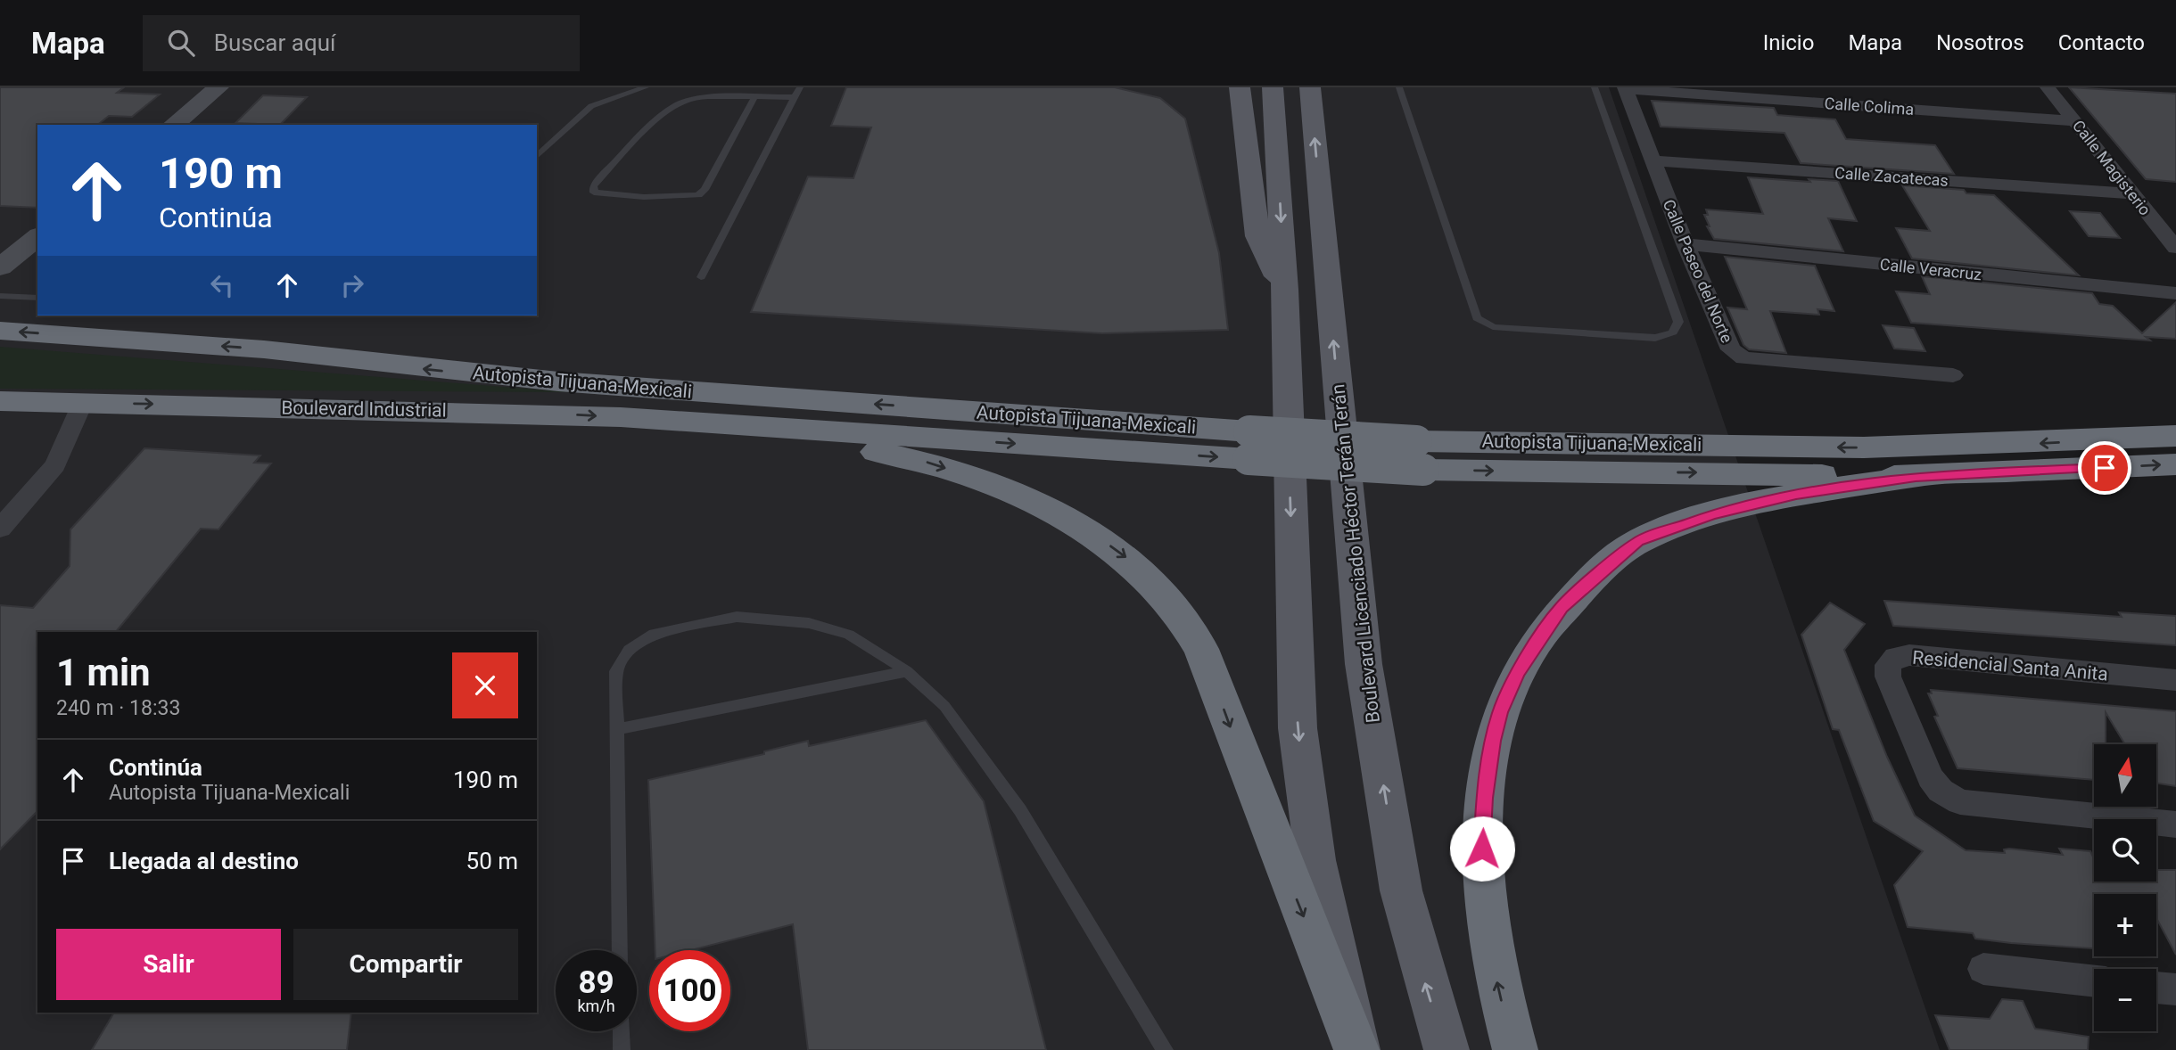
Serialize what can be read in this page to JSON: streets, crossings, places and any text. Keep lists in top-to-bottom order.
{
  "streets": {
    "highway": ["Autopista Tijuana-Mexicali", "Boulevard Industrial"],
    "main road": ["Boulevard Licenciado Héctor Terán Terán"],
    "street": [
      "Calle Colima",
      "Calle Magisterio",
      "Calle Zacatecas",
      "Calle Veracruz",
      "Calle Paseo del Norte",
      "Residencial Santa Anita"
    ]
  },
  "crossings": [
    ["Calle Colima", "Calle Magisterio"],
    ["Calle Colima", "Calle Paseo del Norte"],
    ["Calle Magisterio", "Calle Zacatecas"],
    ["Calle Zacatecas", "Calle Paseo del Norte"],
    ["Calle Veracruz", "Calle Paseo del Norte"],
    ["Autopista Tijuana-Mexicali", "Boulevard Industrial"]
  ],
  "one_way": ["Boulevard Industrial"],
  "north": "top",
  "page": {
    "header": "Mapa",
    "search": "Buscar aquí",
    "nav": [
      "Inicio",
      "Mapa",
      "Nosotros",
      "Contacto"
    ],
    "turn": ["190 m", "Continúa"],
    "heading": ["1 min", "240 m · 18:33"],
    "list": [
      {
        "name": "Continúa",
        "note": "Autopista Tijuana-Mexicali",
        "value": "190 m"
      },
      {
        "name": "Llegada al destino",
        "value": "50 m"
      }
    ],
    "map_buttons": ["+", "−"],
    "buttons": ["Salir", "Compartir"],
    "speed": "89 km/h",
    "limit": "100"
  }
}
